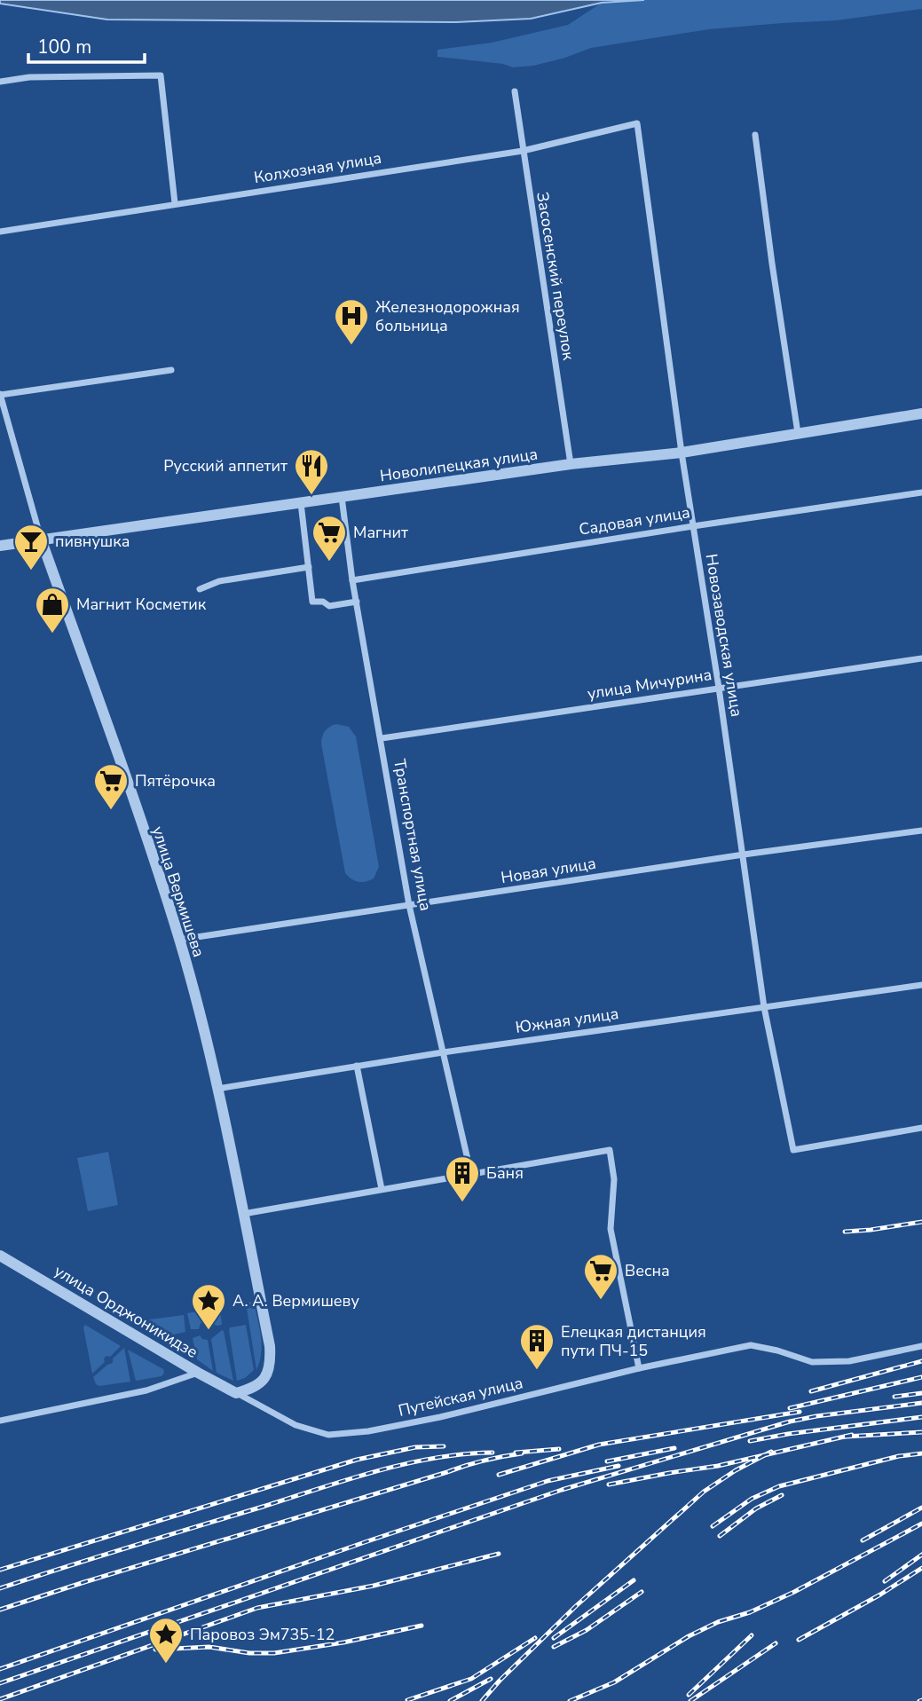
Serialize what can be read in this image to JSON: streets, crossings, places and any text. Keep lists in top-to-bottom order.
{
  "streets": {
    "street": [
      "Колхозная улица",
      "Засосенский переулок",
      "Новолипецкая улица",
      "Садовая улица",
      "Новозаводская улица",
      "улица Мичурина",
      "Транспортная улица",
      "Новая улица",
      "улица Вермишева",
      "Южная улица",
      "улица Орджоникидзе",
      "Путейская улица"
    ]
  },
  "crossings": [
    ["Колхозная улица", "Засосенский переулок"],
    ["Колхозная улица", "Новозаводская улица"],
    ["Засосенский переулок", "Новолипецкая улица"],
    ["Новолипецкая улица", "Новозаводская улица"],
    ["Новолипецкая улица", "Транспортная улица"],
    ["Новолипецкая улица", "улица Вермишева"],
    ["Садовая улица", "Новозаводская улица"],
    ["Садовая улица", "Транспортная улица"],
    ["Новозаводская улица", "улица Мичурина"],
    ["Новозаводская улица", "Новая улица"],
    ["Новозаводская улица", "Южная улица"],
    ["улица Мичурина", "Транспортная улица"],
    ["Транспортная улица", "Новая улица"],
    ["Транспортная улица", "Южная улица"],
    ["Новая улица", "улица Вермишева"],
    ["улица Вермишева", "Южная улица"],
    ["улица Вермишева", "улица Орджоникидзе"],
    ["улица Вермишева", "Путейская улица"],
    ["улица Орджоникидзе", "Путейская улица"]
  ],
  "places": {
    "hospital": ["Железнодорожная больница"],
    "restaurant": ["Русский аппетит"],
    "supermarket": ["Магнит", "Пятёрочка", "Весна"],
    "bar": ["пивнушка"],
    "shop": ["Магнит Косметик"],
    "building": ["Баня", "Елецкая дистанция пути ПЧ-15"],
    "place": ["А. А. Вермишеву", "Паровоз Эм735-12"]
  },
  "scale_bar": "100 m"
}
